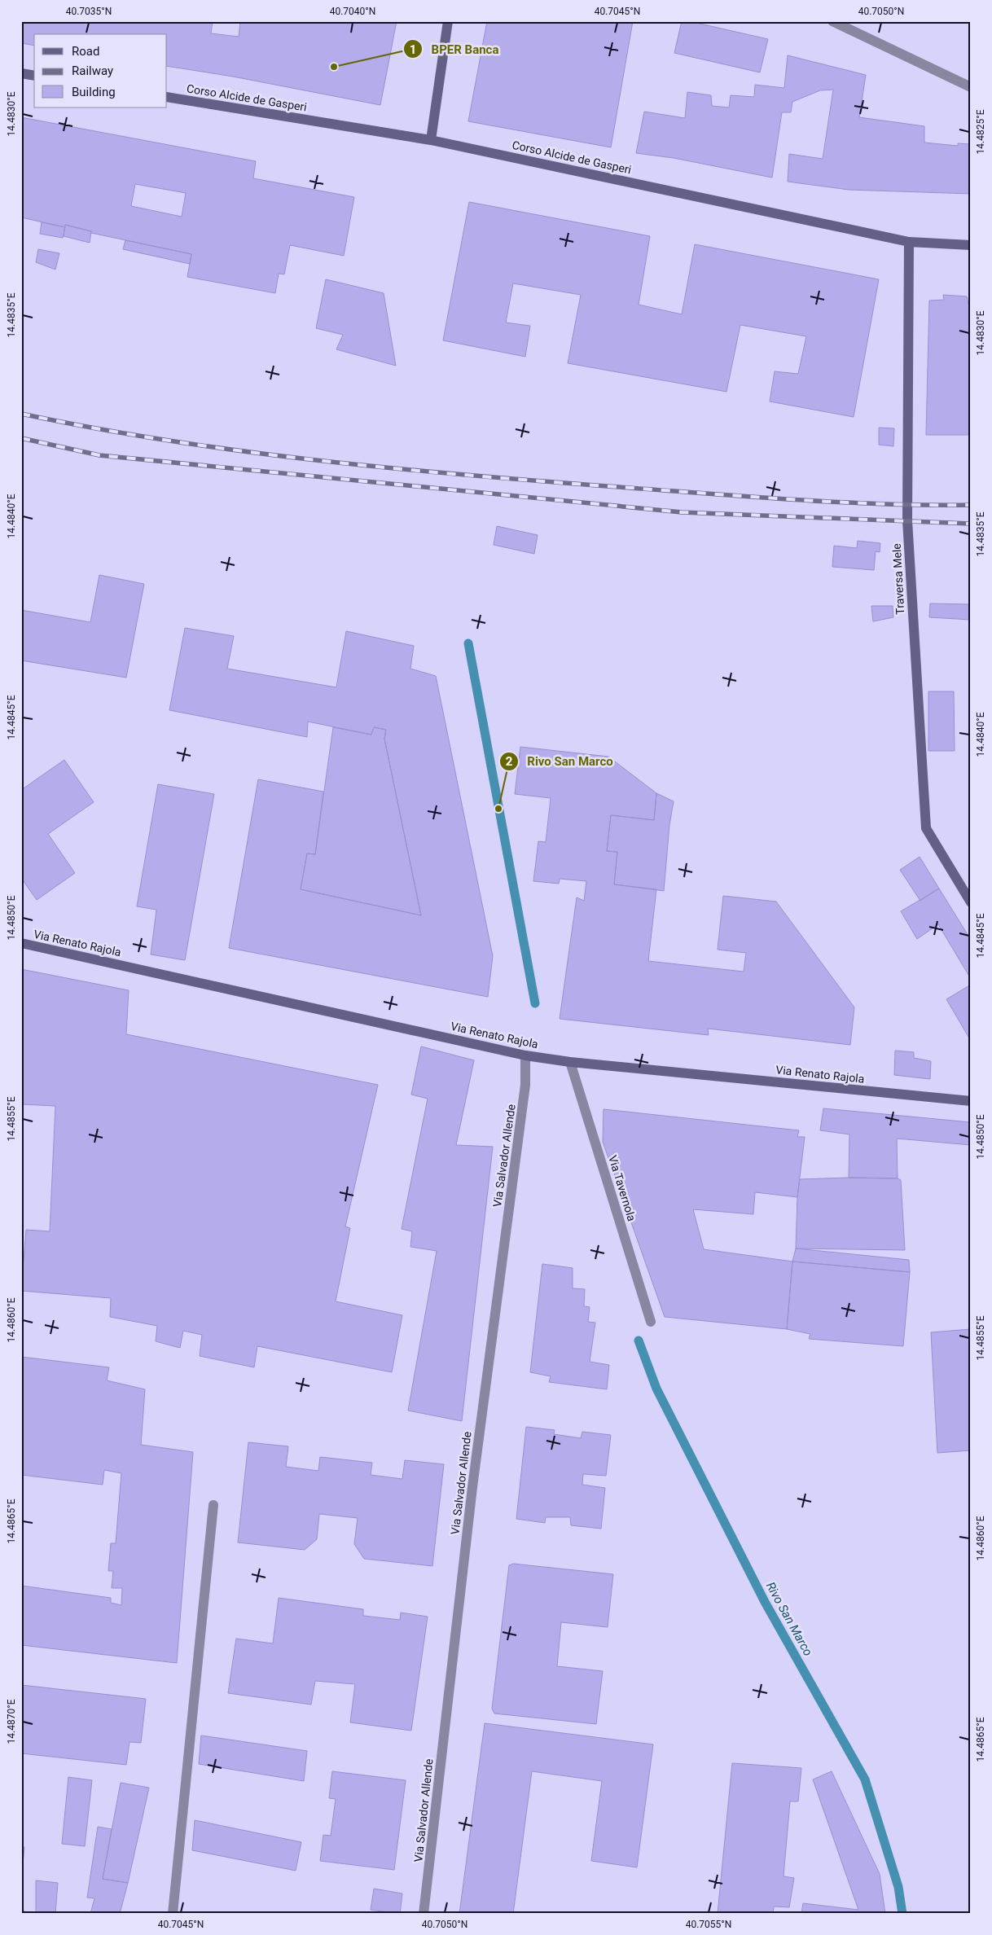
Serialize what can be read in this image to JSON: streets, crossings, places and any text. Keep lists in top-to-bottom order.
{
  "streets": {
    "street": [
      "Corso Alcide de Gasperi",
      "Traversa Mele",
      "Via Renato Rajola",
      "Via Salvador Allende",
      "Via Tavernola"
    ]
  },
  "crossings": [
    ["Corso Alcide de Gasperi", "Traversa Mele"],
    ["Via Renato Rajola", "Via Salvador Allende"],
    ["Via Renato Rajola", "Via Tavernola"]
  ],
  "water": ["Rivo San Marco"],
  "places": ["BPER Banca", "Rivo San Marco"],
  "legend": ["Road", "Railway", "Building"],
  "coordinates": [
    "40.7035°N",
    "40.7040°N",
    "40.7045°N",
    "40.7050°N",
    "14.4830°E",
    "14.4825°E",
    "14.4835°E",
    "14.4840°E",
    "14.4845°E",
    "14.4850°E",
    "14.4855°E",
    "14.4860°E",
    "14.4865°E",
    "14.4870°E",
    "40.7055°N"
  ]
}
